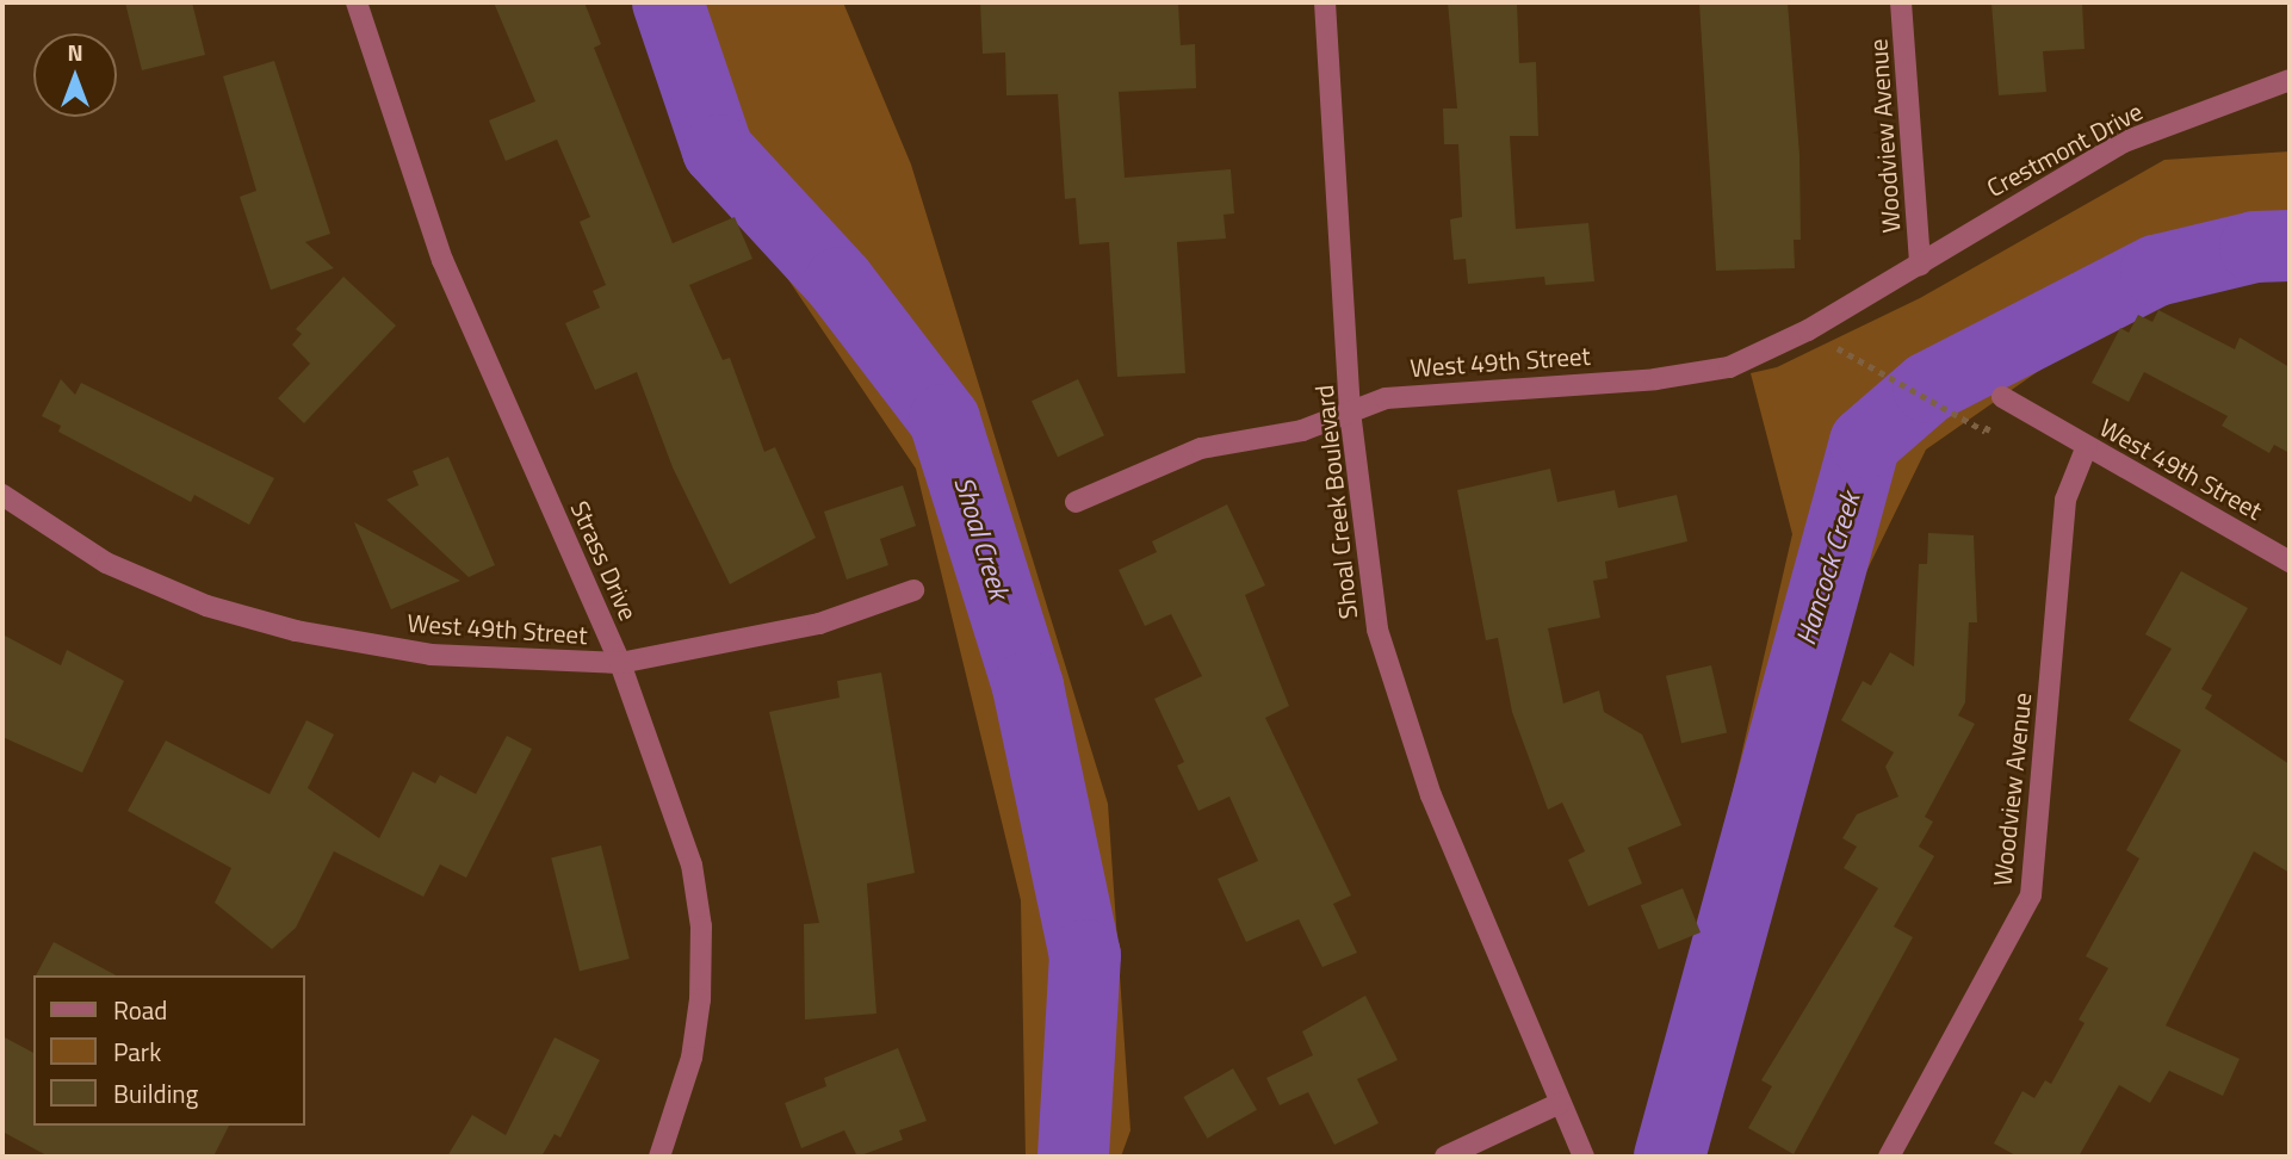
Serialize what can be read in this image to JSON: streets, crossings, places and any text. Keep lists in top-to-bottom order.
{
  "streets": {
    "street": [
      "Woodview Avenue",
      "Crestmont Drive",
      "West 49th Street",
      "Shoal Creek Boulevard",
      "Strass Drive"
    ]
  },
  "crossings": [
    ["Woodview Avenue", "Crestmont Drive"],
    ["Woodview Avenue", "West 49th Street"],
    ["Crestmont Drive", "West 49th Street"],
    ["West 49th Street", "Shoal Creek Boulevard"],
    ["West 49th Street", "Strass Drive"]
  ],
  "water": ["Shoal Creek", "Hancock Creek"],
  "legend": ["Road", "Park", "Building"],
  "north": "top"
}
